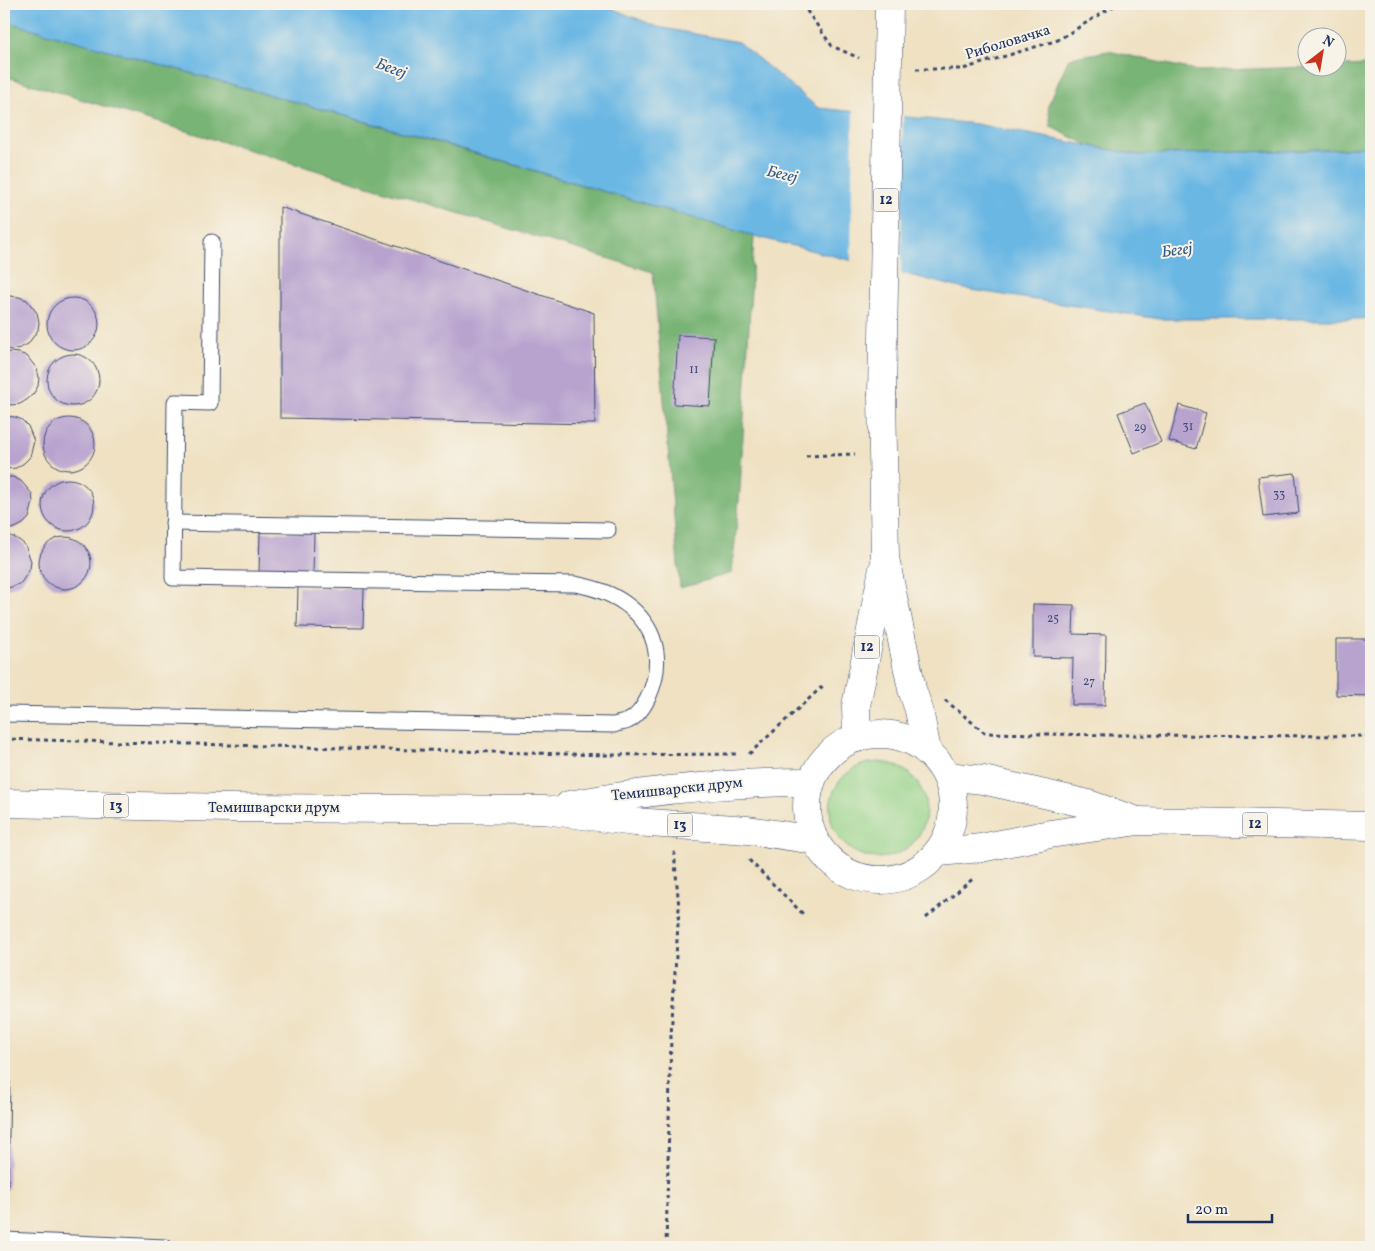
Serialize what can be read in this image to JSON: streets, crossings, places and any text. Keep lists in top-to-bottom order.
{
  "streets": {
    "main road": ["12", "Темишварски друм", "13"],
    "path": ["Риболовачка"]
  },
  "crossings": [
    ["12", "Темишварски друм"]
  ],
  "water": ["Бегеј"],
  "house_numbers": [
    "11",
    "31",
    "29",
    "33",
    "25",
    "27"
  ],
  "scale_bar": "20 m",
  "north": "top right"
}
